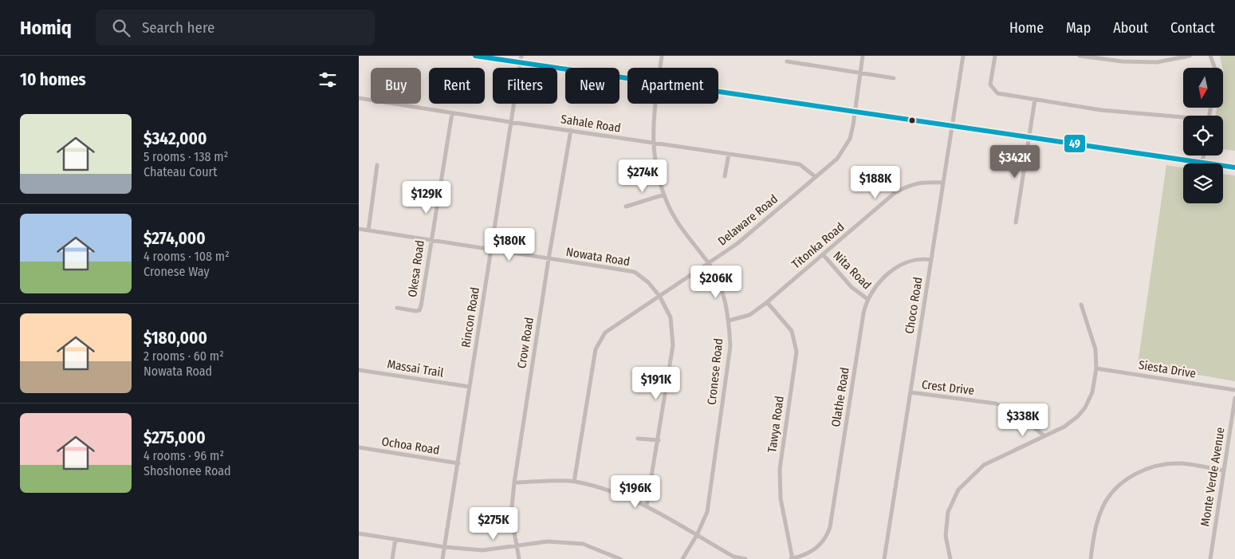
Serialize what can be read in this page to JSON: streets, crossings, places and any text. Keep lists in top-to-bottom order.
{
  "streets": {
    "street": [
      "Sahale Road",
      "Delaware Road",
      "Titonka Road",
      "Nowata Road",
      "Okesa Road",
      "Nita Road",
      "Choco Road",
      "Rincon Road",
      "Crow Road",
      "Massai Trail",
      "Siesta Drive",
      "Cronese Road",
      "Crest Drive",
      "Olathe Road",
      "Tawya Road",
      "Ochoa Road",
      "Monte Verde Avenue"
    ]
  },
  "crossings": [
    ["Sahale Road", "Delaware Road"],
    ["Sahale Road", "Okesa Road"],
    ["Sahale Road", "Rincon Road"],
    ["Sahale Road", "Crow Road"],
    ["Sahale Road", "Cronese Road"],
    ["Delaware Road", "Nowata Road"],
    ["Delaware Road", "Cronese Road"],
    ["Titonka Road", "Nita Road"],
    ["Titonka Road", "Choco Road"],
    ["Titonka Road", "Cronese Road"],
    ["Titonka Road", "Tawya Road"],
    ["Nowata Road", "Okesa Road"],
    ["Nowata Road", "Rincon Road"],
    ["Nowata Road", "Crow Road"],
    ["Nita Road", "Olathe Road"],
    ["Choco Road", "Crest Drive"],
    ["Choco Road", "Olathe Road"],
    ["Rincon Road", "Massai Trail"],
    ["Rincon Road", "Ochoa Road"],
    ["Olathe Road", "Tawya Road"]
  ],
  "lines": ["transit line 49"],
  "north": "bottom",
  "page": {
    "header": "Homiq",
    "search": "Search here",
    "nav": [
      "Home",
      "Map",
      "About",
      "Contact"
    ],
    "heading": "10 homes",
    "chip": [
      "Buy",
      "Rent",
      "Filters",
      "New",
      "Apartment"
    ],
    "list": [
      {
        "name": "$342,000",
        "note": "5 rooms · 138 m² · Chateau Court"
      },
      {
        "name": "$274,000",
        "note": "4 rooms · 108 m² · Cronese Way"
      },
      {
        "name": "$180,000",
        "note": "2 rooms · 60 m² · Nowata Road"
      },
      {
        "name": "$275,000",
        "note": "4 rooms · 96 m² · Shoshonee Road"
      }
    ],
    "price": [
      "$342K",
      "$274K",
      "$188K",
      "$129K",
      "$180K",
      "$206K",
      "$191K",
      "$338K",
      "$196K",
      "$275K"
    ]
  }
}
